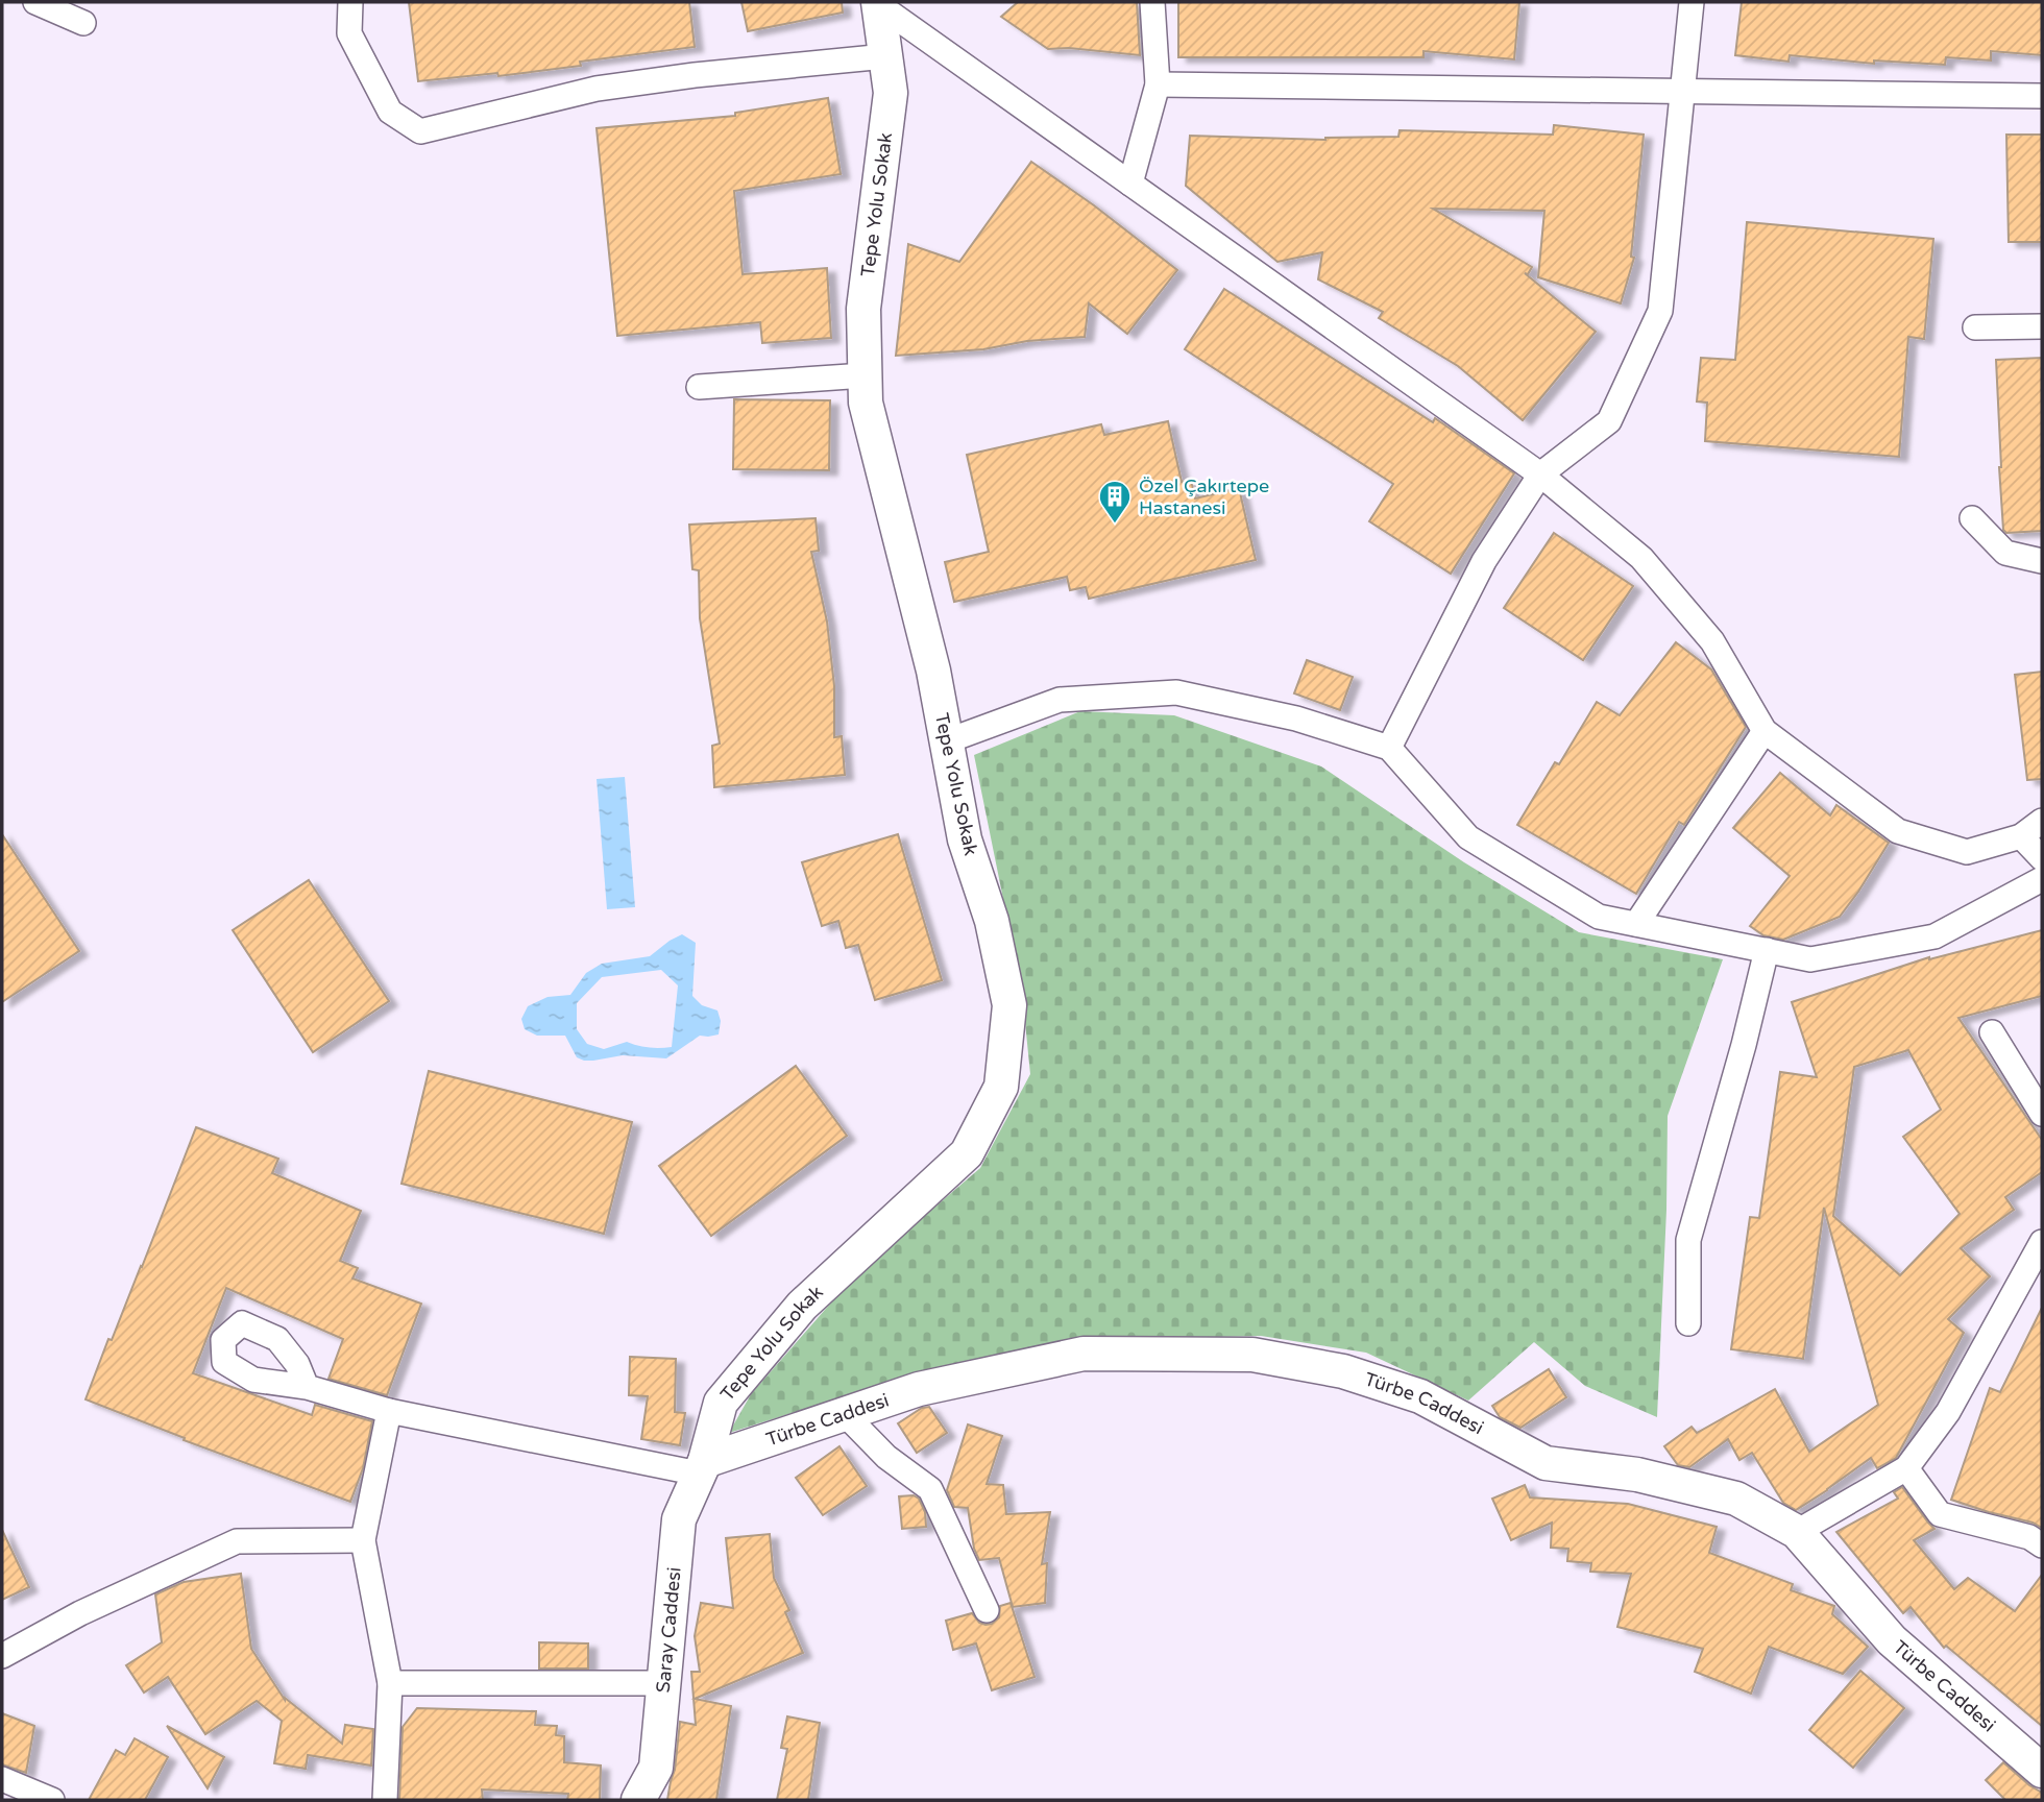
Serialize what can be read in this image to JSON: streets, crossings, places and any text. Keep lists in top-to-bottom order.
{
  "streets": {
    "street": ["Tepe Yolu Sokak", "Türbe Caddesi", "Saray Caddesi"]
  },
  "crossings": [
    ["Tepe Yolu Sokak", "Türbe Caddesi"],
    ["Tepe Yolu Sokak", "Saray Caddesi"],
    ["Türbe Caddesi", "Saray Caddesi"]
  ],
  "places": {
    "building": ["Özel Çakırtepe Hastanesi"]
  }
}
